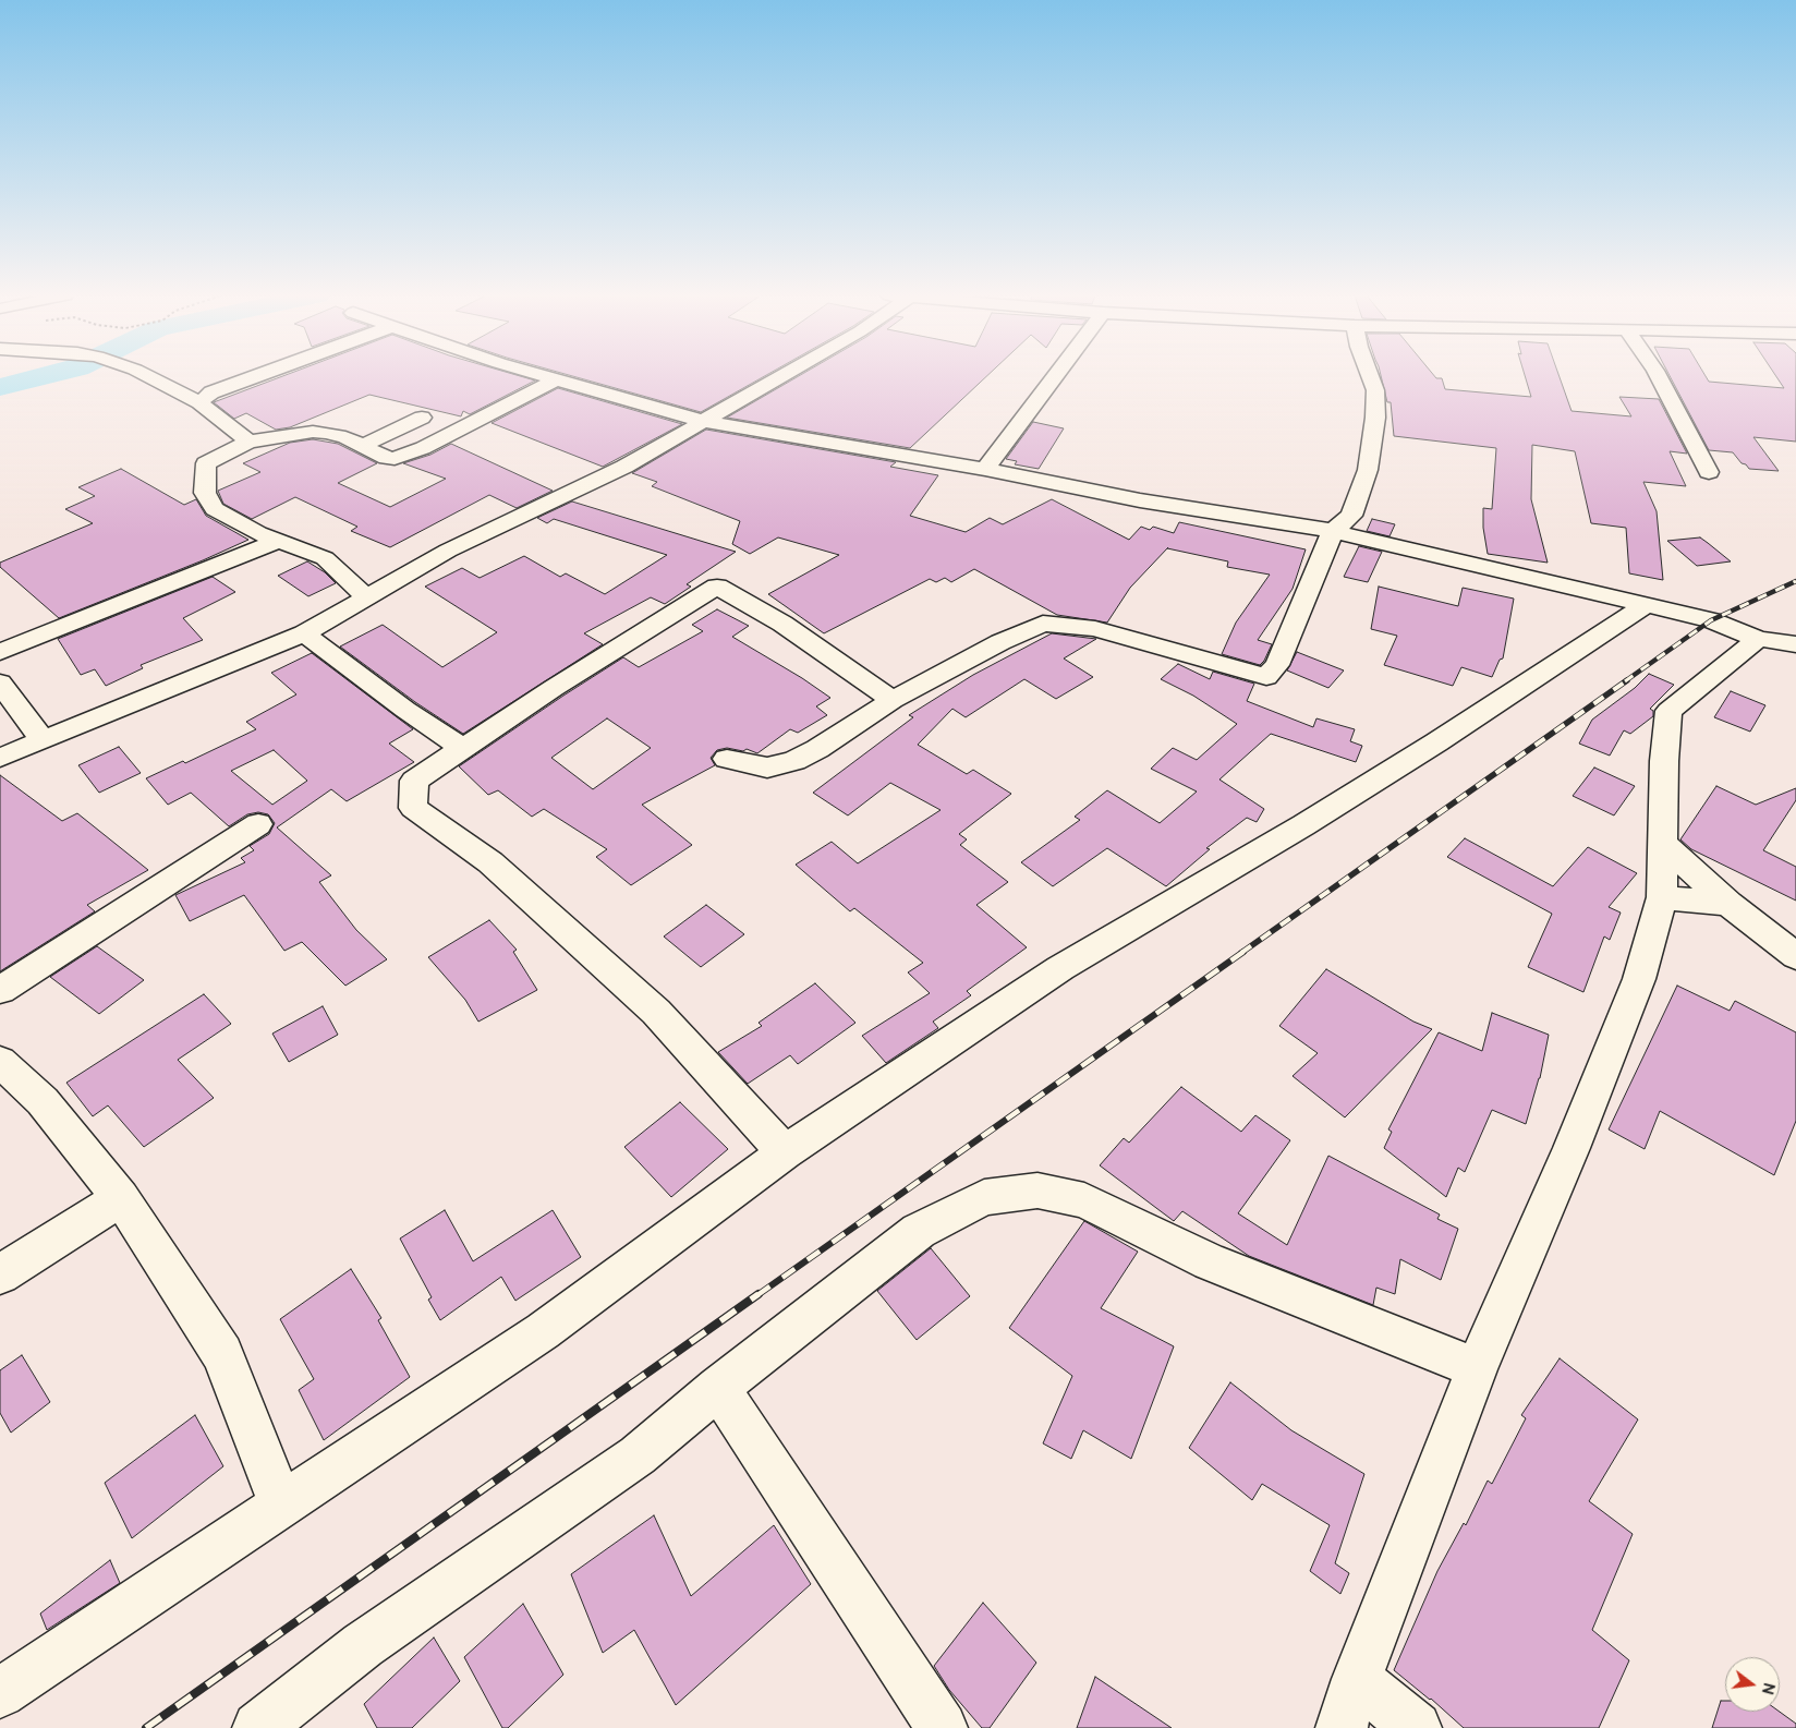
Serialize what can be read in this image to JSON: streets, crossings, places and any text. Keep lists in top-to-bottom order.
{
  "north": "right"
}
